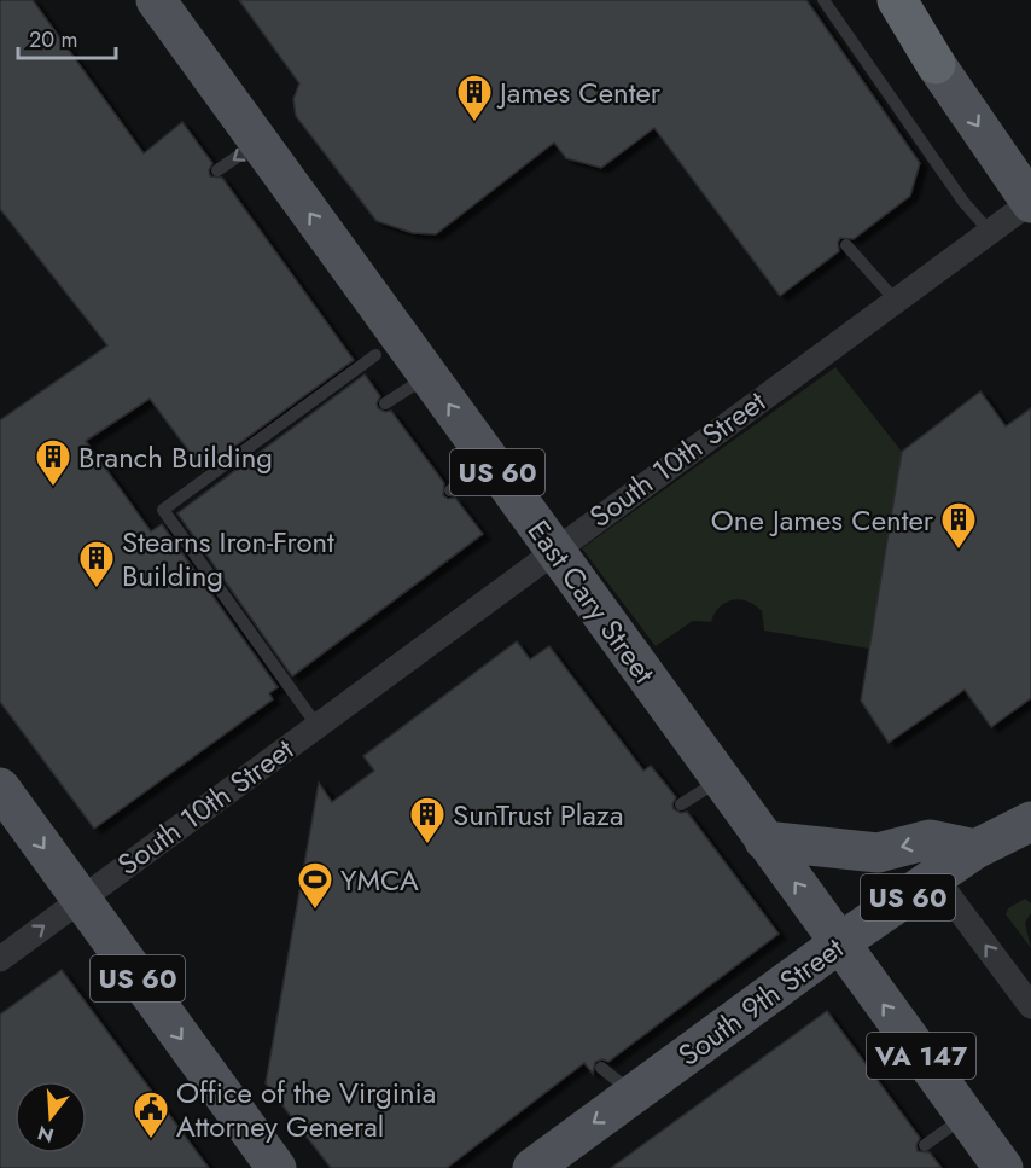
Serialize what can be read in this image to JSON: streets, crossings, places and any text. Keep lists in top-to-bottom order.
{
  "streets": {
    "main road": [
      "US 60",
      "East Cary Street",
      "South 9th Street",
      "VA 147"
    ],
    "street": ["South 10th Street"]
  },
  "crossings": [
    ["South 10th Street", "US 60"],
    ["South 10th Street", "East Cary Street"],
    ["East Cary Street", "South 9th Street"]
  ],
  "one_way": ["East Cary Street"],
  "places": {
    "building": [
      "James Center",
      "Branch Building",
      "One James Center",
      "Stearns Iron-Front Building",
      "SunTrust Plaza"
    ],
    "sports": ["YMCA"],
    "public building": ["Office of the Virginia Attorney General"]
  },
  "scale_bar": "20 m",
  "north": "bottom"
}
